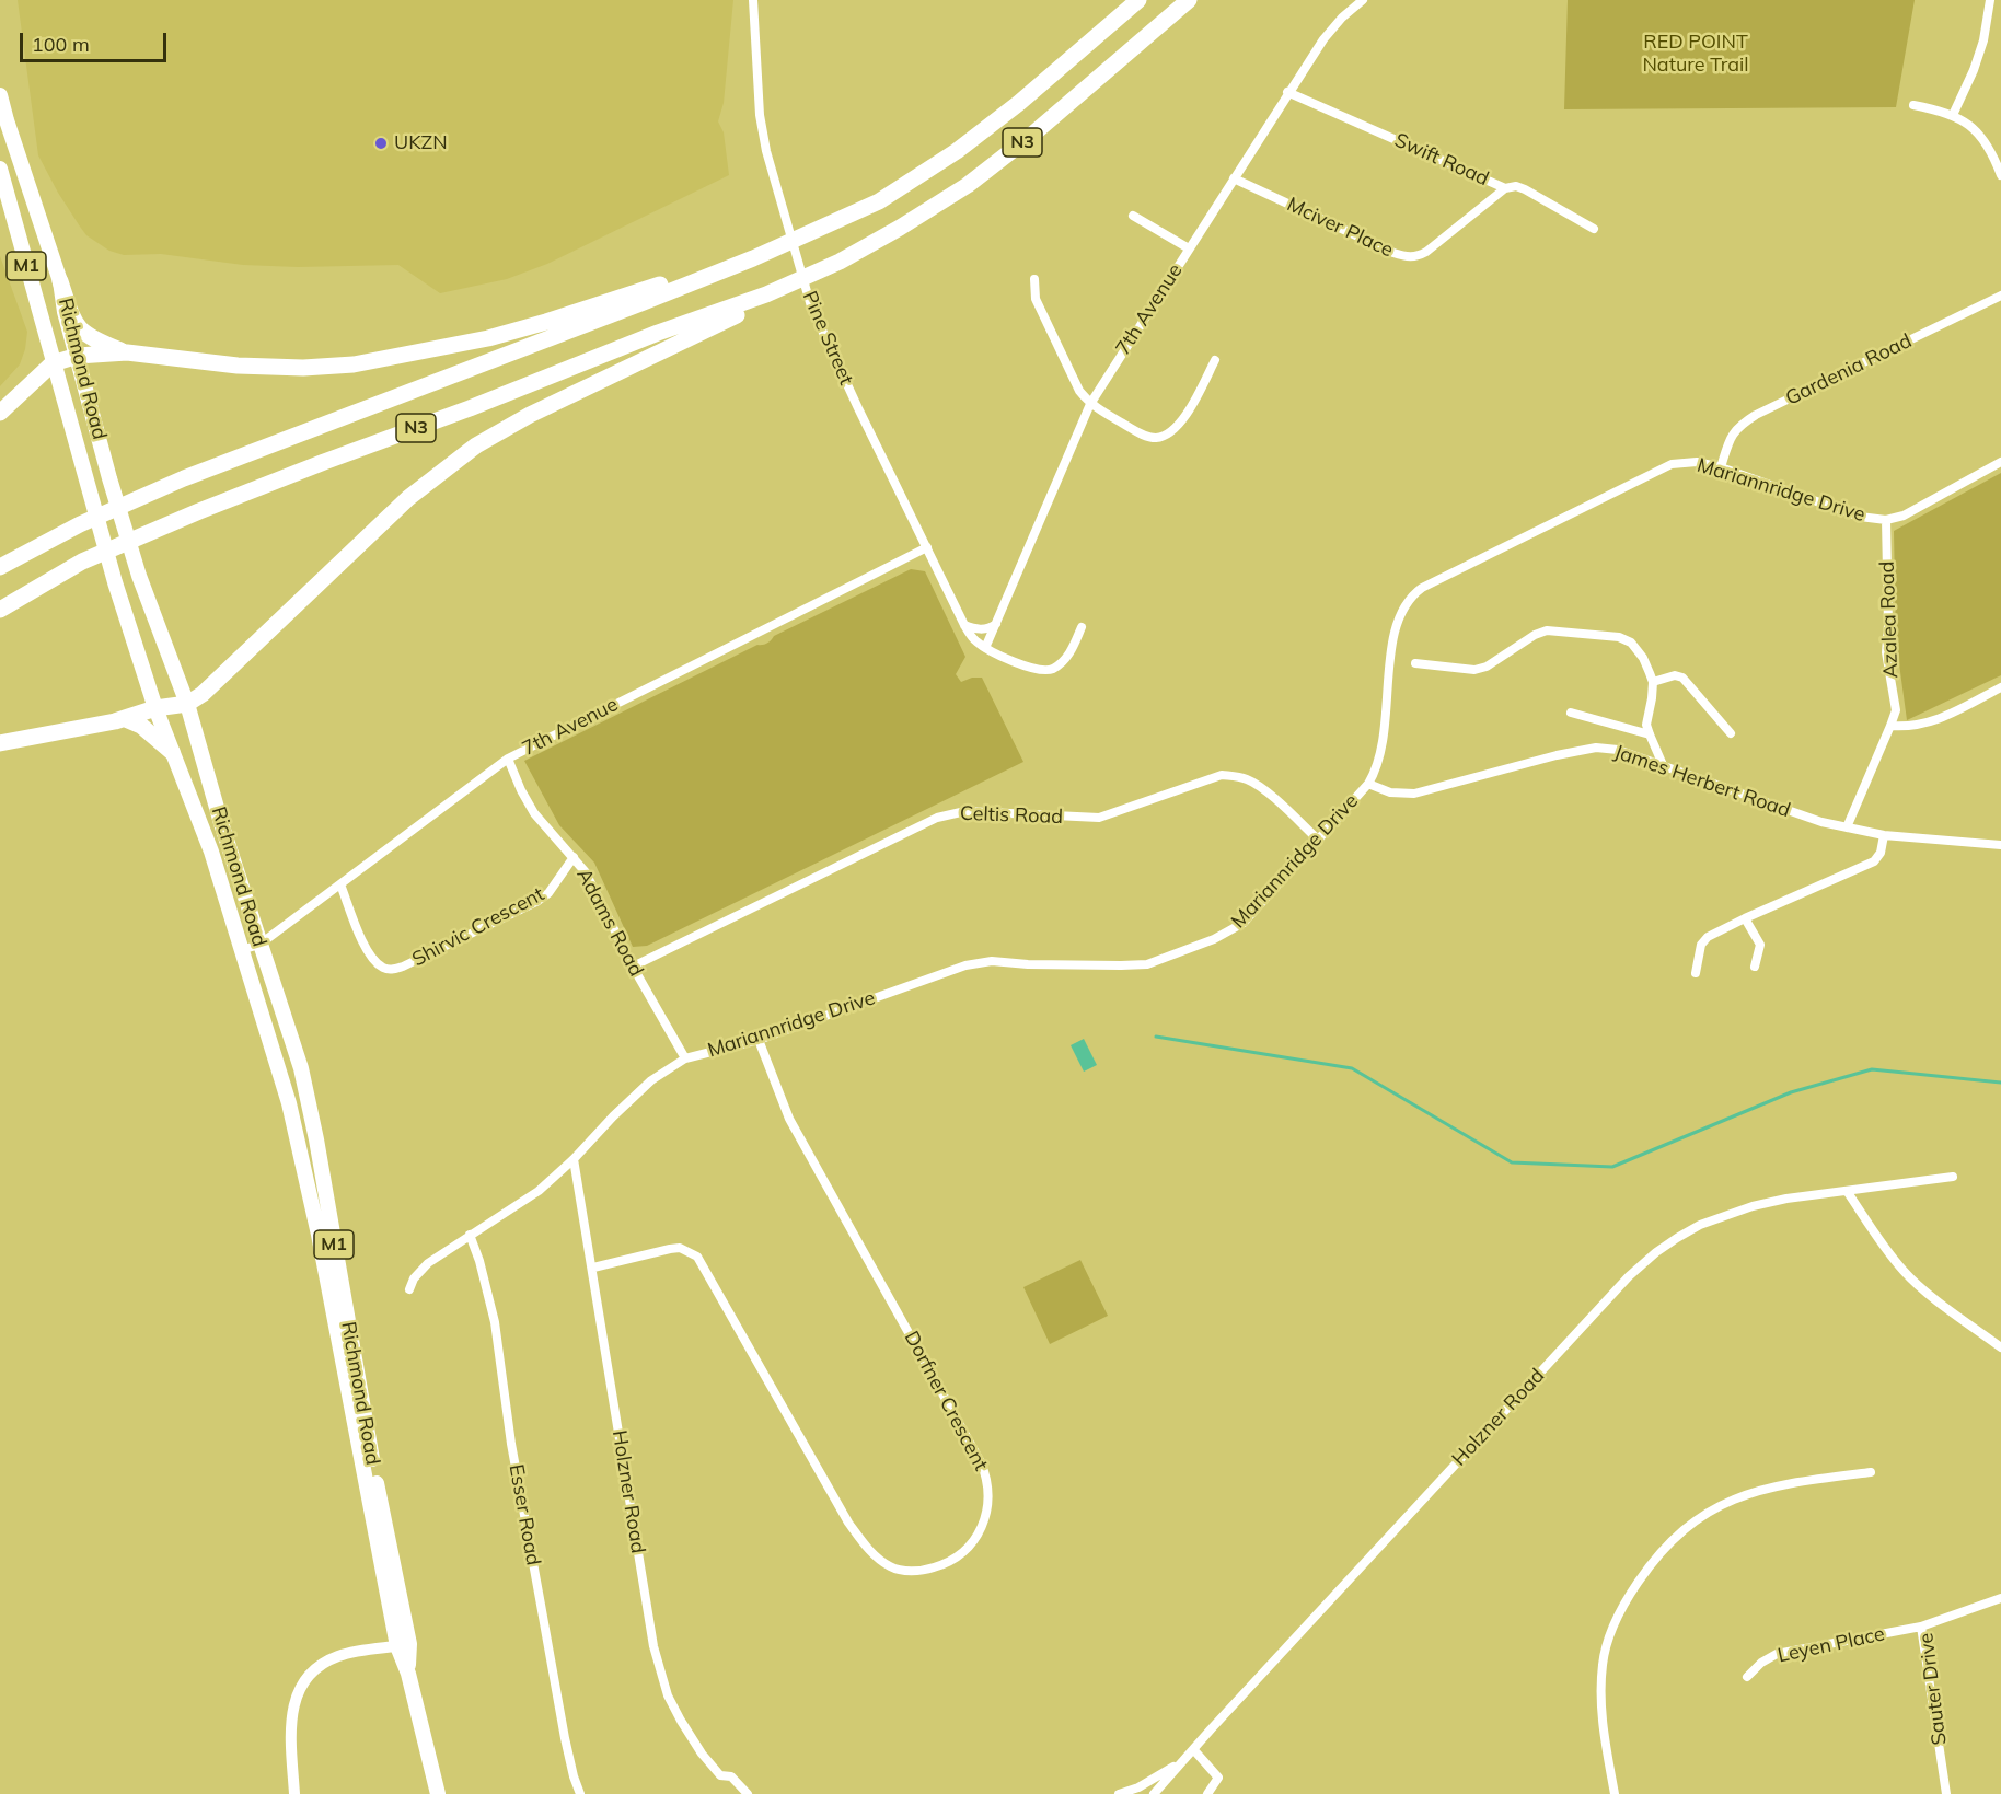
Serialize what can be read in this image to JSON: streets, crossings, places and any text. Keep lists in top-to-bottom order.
{
  "streets": {
    "highway": ["N3", "M1", "Richmond Road"],
    "street": [
      "Swift Road",
      "Mciver Place",
      "7th Avenue",
      "Pine Street",
      "Gardenia Road",
      "Mariannridge Drive",
      "Azalea Road",
      "James Herbert Road",
      "Celtis Road",
      "Adams Road",
      "Shirvic Crescent",
      "Dorfner Crescent",
      "Holzner Road",
      "Esser Road",
      "Leyen Place",
      "Sauter Drive"
    ]
  },
  "crossings": [
    ["Swift Road", "Mciver Place"],
    ["Swift Road", "7th Avenue"],
    ["Mciver Place", "7th Avenue"],
    ["7th Avenue", "Pine Street"],
    ["7th Avenue", "Richmond Road"],
    ["7th Avenue", "Adams Road"],
    ["7th Avenue", "Shirvic Crescent"],
    ["Gardenia Road", "Mariannridge Drive"],
    ["Mariannridge Drive", "Azalea Road"],
    ["Mariannridge Drive", "James Herbert Road"],
    ["Mariannridge Drive", "Celtis Road"],
    ["Mariannridge Drive", "Adams Road"],
    ["Mariannridge Drive", "Dorfner Crescent"],
    ["Mariannridge Drive", "Holzner Road"],
    ["Mariannridge Drive", "Esser Road"],
    ["Azalea Road", "James Herbert Road"],
    ["Celtis Road", "Adams Road"],
    ["Adams Road", "Shirvic Crescent"],
    ["Dorfner Crescent", "Holzner Road"],
    ["Leyen Place", "Sauter Drive"]
  ],
  "parks": ["RED POINT Nature Trail"],
  "places": ["UKZN"],
  "scale_bar": "100 m"
}
